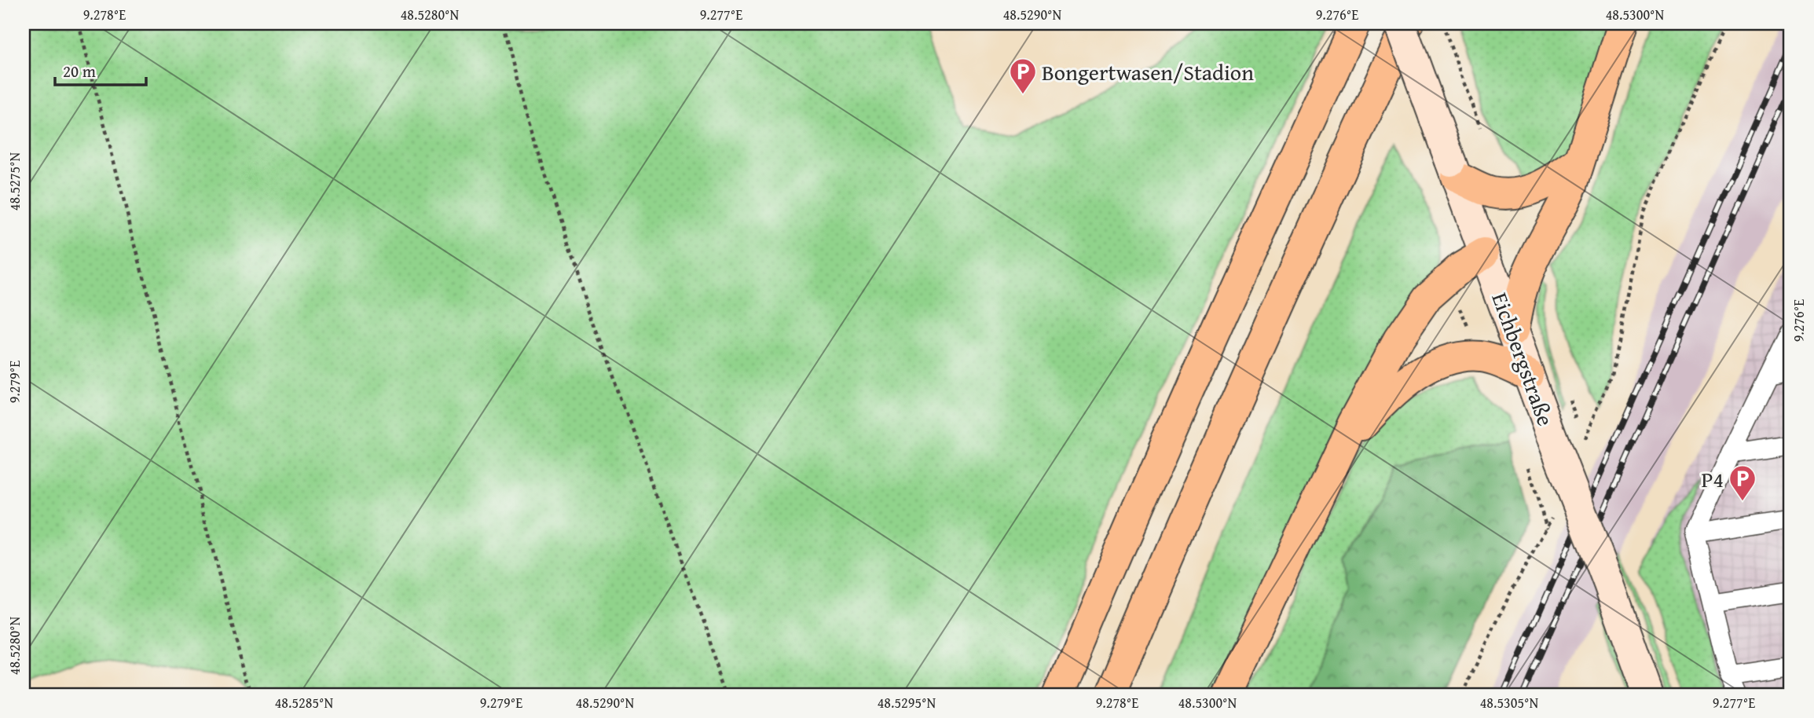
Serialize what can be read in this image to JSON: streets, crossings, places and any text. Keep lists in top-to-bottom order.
{
  "streets": {
    "main road": ["Eichbergstraße"]
  },
  "places": {
    "parking": ["Bongertwasen/Stadion", "P4"]
  },
  "scale_bar": "20 m",
  "coordinates": [
    "9.278°E",
    "48.5280°N",
    "9.277°E",
    "48.5290°N",
    "9.276°E",
    "48.5300°N",
    "48.5275°N",
    "9.279°E",
    "48.5285°N",
    "48.5295°N",
    "48.5305°N"
  ]
}
